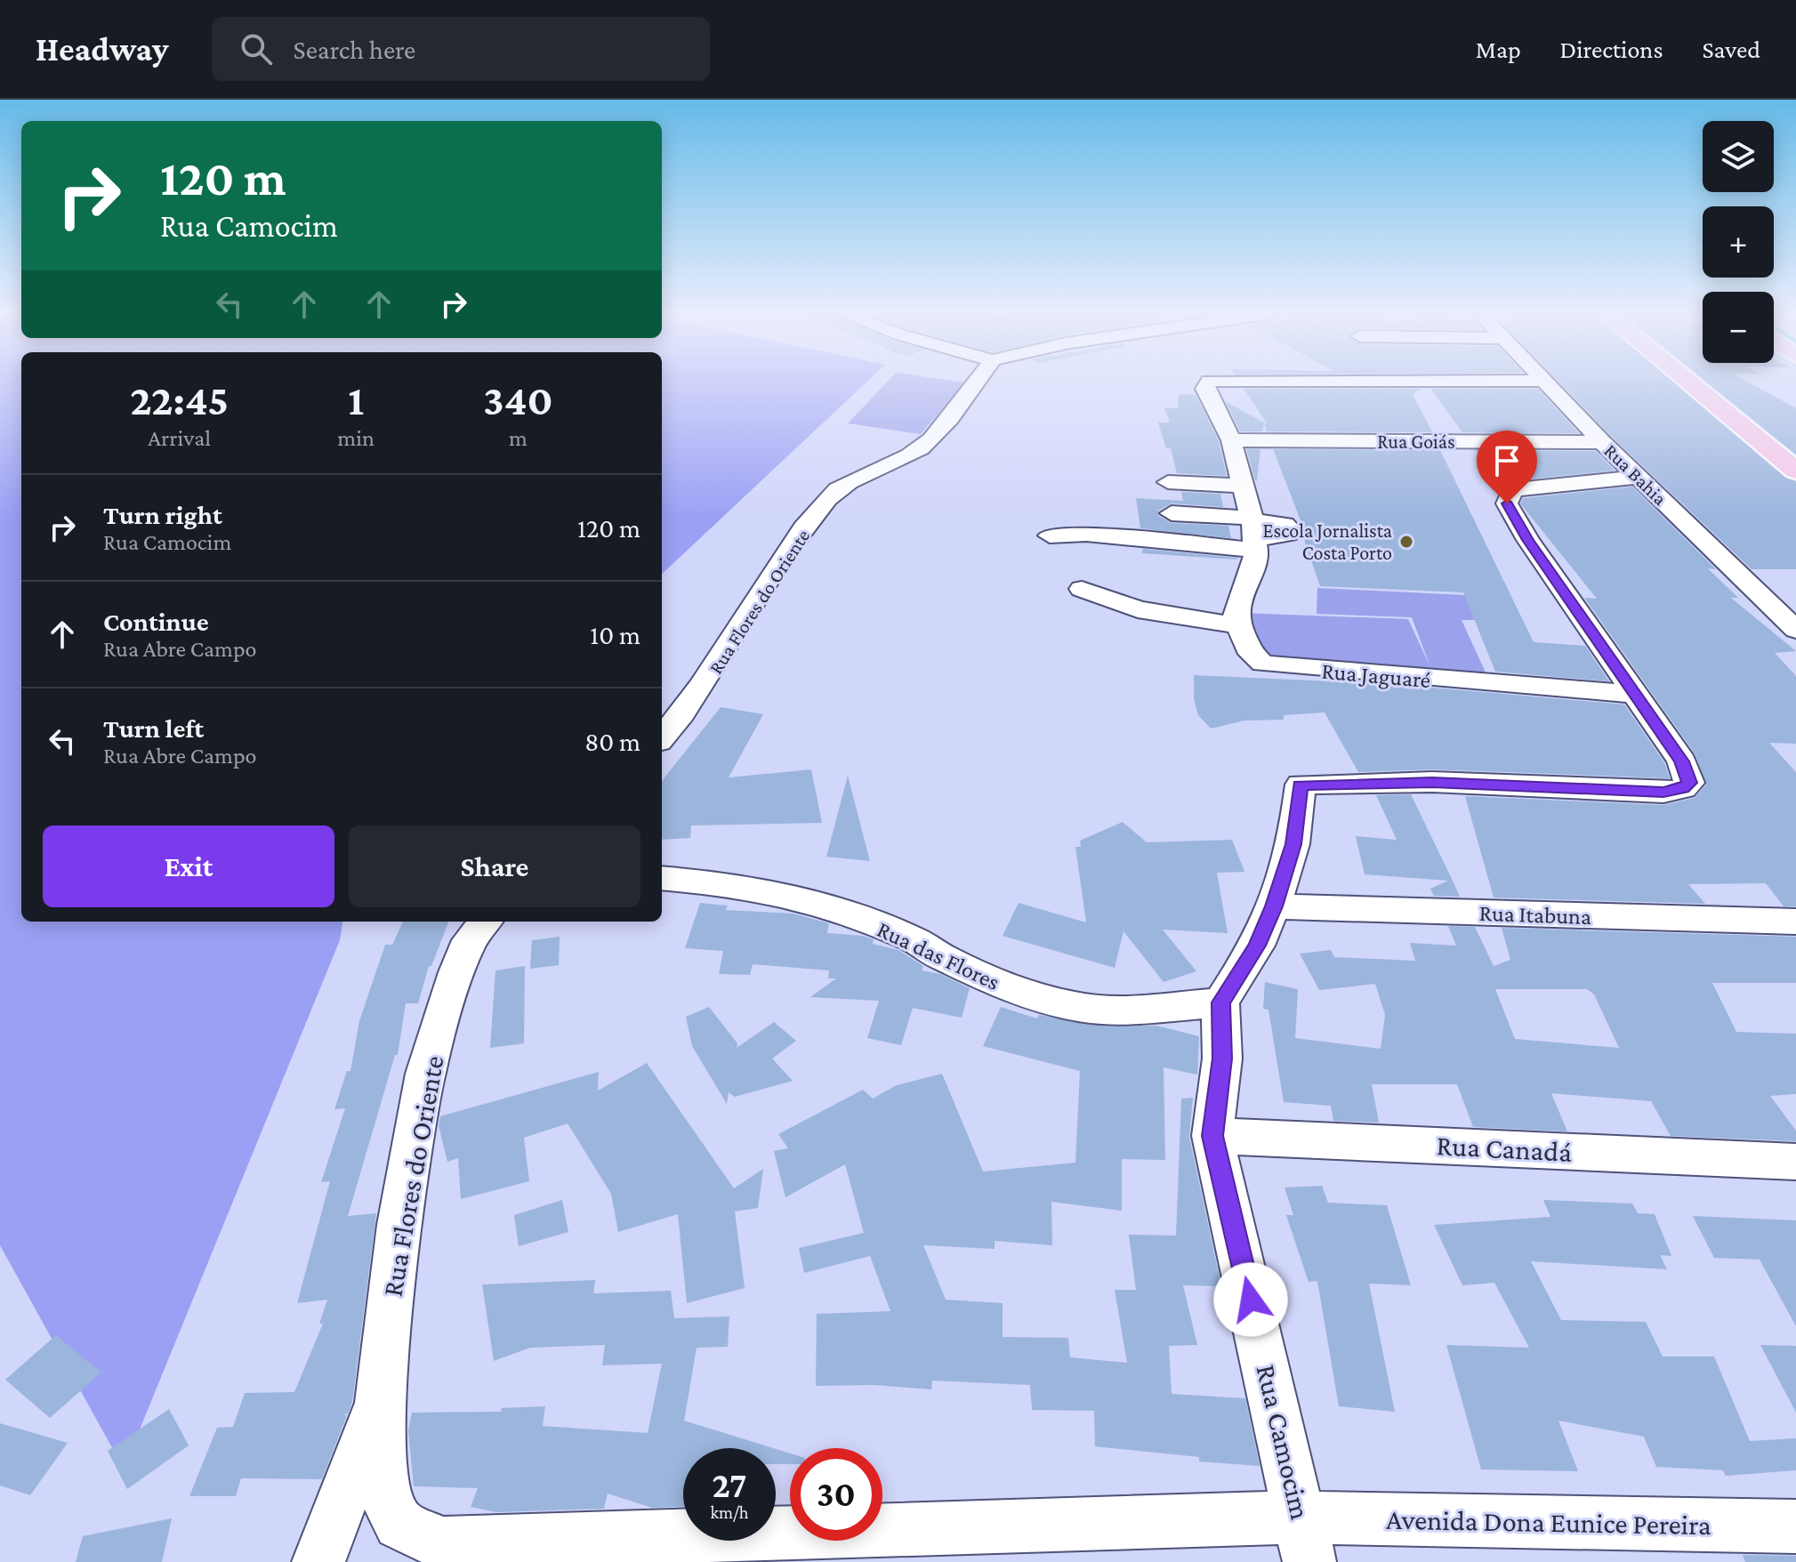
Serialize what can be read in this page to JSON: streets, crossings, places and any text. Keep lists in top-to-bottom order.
{
  "streets": {
    "street": [
      "Rua Goiás",
      "Rua Bahia",
      "Rua Flores do Oriente",
      "Rua Jaguaré",
      "Rua Itabuna",
      "Rua das Flores",
      "Rua Canadá",
      "Rua Camocim",
      "Avenida Dona Eunice Pereira"
    ]
  },
  "crossings": [
    ["Rua Goiás", "Rua Bahia"],
    ["Rua Flores do Oriente", "Avenida Dona Eunice Pereira"],
    ["Rua das Flores", "Rua Camocim"],
    ["Rua Canadá", "Rua Camocim"],
    ["Rua Camocim", "Avenida Dona Eunice Pereira"]
  ],
  "places": ["Escola Jornalista Costa Porto"],
  "page": {
    "header": "Headway",
    "search": "Search here",
    "nav": ["Map", "Directions", "Saved"],
    "map_buttons": ["+", "−"],
    "turn": ["120 m", "Rua Camocim"],
    "eta": [
      "22:45",
      "Arrival",
      "1",
      "min",
      "340",
      "m"
    ],
    "list": [
      {
        "name": "Turn right",
        "note": "Rua Camocim",
        "value": "120 m"
      },
      {
        "name": "Continue",
        "note": "Rua Abre Campo",
        "value": "10 m"
      },
      {
        "name": "Turn left",
        "note": "Rua Abre Campo",
        "value": "80 m"
      }
    ],
    "buttons": ["Exit", "Share"],
    "speed": "27 km/h",
    "limit": "30"
  }
}
